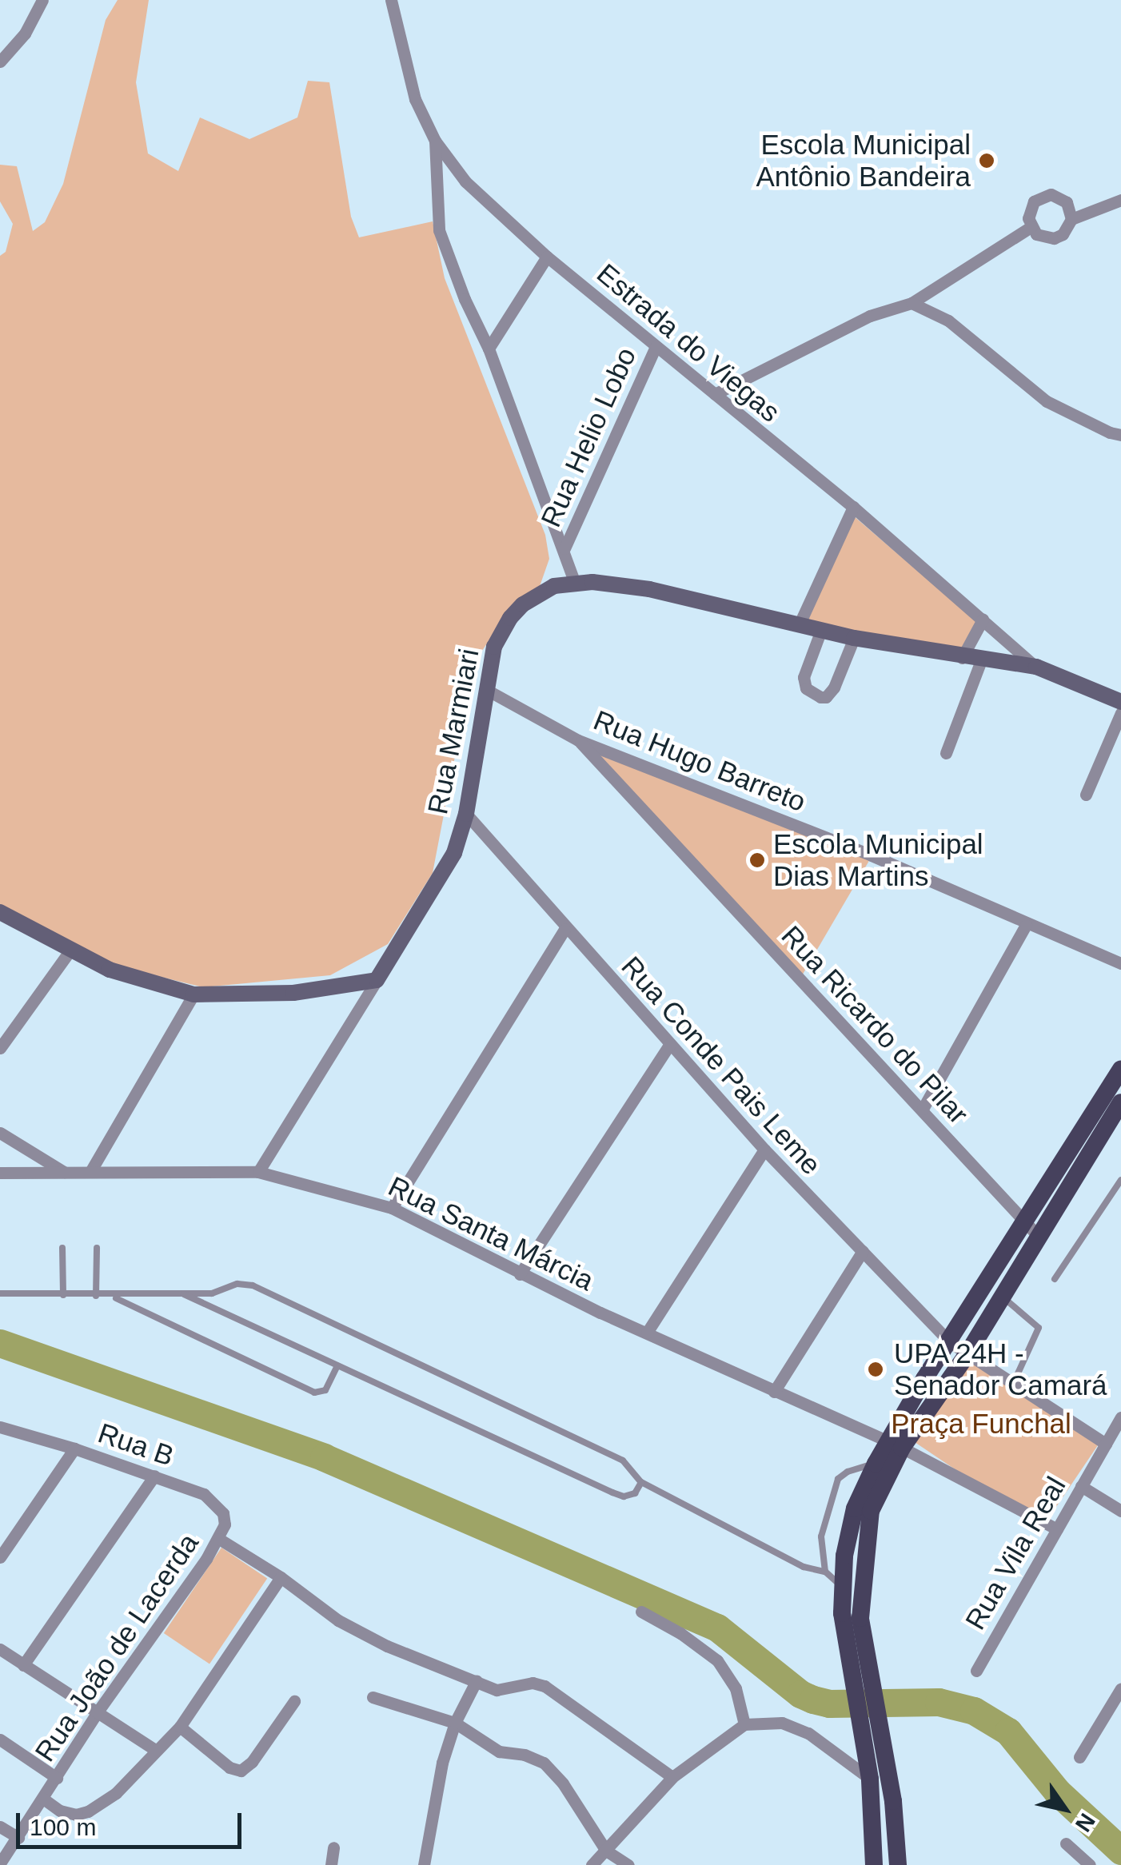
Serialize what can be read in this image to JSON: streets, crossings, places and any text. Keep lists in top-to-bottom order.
{
  "streets": {
    "street": [
      "Estrada do Viegas",
      "Rua Helio Lobo",
      "Rua Marmiari",
      "Rua Hugo Barreto",
      "Rua Ricardo do Pilar",
      "Rua Conde Pais Leme",
      "Rua Santa Márcia",
      "Rua B",
      "Rua Vila Real",
      "Rua João de Lacerda"
    ]
  },
  "crossings": [
    ["Estrada do Viegas", "Rua Helio Lobo"],
    ["Estrada do Viegas", "Rua Marmiari"],
    ["Rua Marmiari", "Rua Hugo Barreto"],
    ["Rua Marmiari", "Rua Conde Pais Leme"],
    ["Rua Hugo Barreto", "Rua Ricardo do Pilar"],
    ["Rua B", "Rua João de Lacerda"]
  ],
  "parks": ["Praça Funchal"],
  "places": ["Escola Municipal Antônio Bandeira", "Escola Municipal Dias Martins", "UPA 24H - Senador Camará"],
  "scale_bar": "100 m",
  "north": "bottom right"
}
